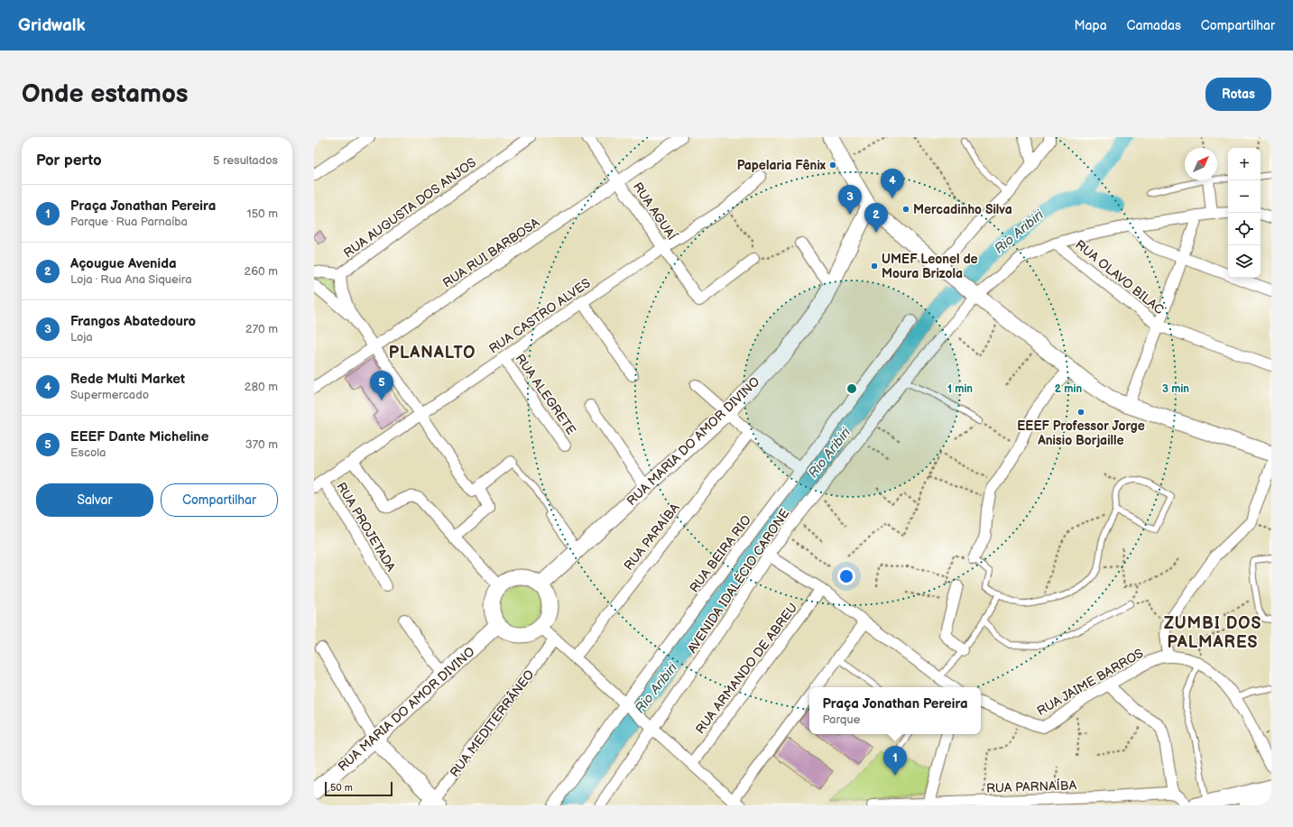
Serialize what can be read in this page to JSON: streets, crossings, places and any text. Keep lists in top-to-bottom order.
{
  "streets": {
    "street": [
      "RUA AUGUSTA DOS ANJOS",
      "RUA AGUAÍ",
      "RUA RUI BARBOSA",
      "RUA OLAVO BILAC",
      "RUA CASTRO ALVES",
      "RUA ALEGRETE",
      "RUA MARIA DO AMOR DIVINO",
      "RUA PROJETADA",
      "RUA PARAÍBA",
      "RUA BEIRA RIO",
      "AVENIDA IDALÉCIO CARONE",
      "RUA ARMANDO DE ABREU",
      "RUA JAIME BARROS",
      "RUA MEDITERRÂNEO",
      "RUA PARNAÍBA"
    ]
  },
  "crossings": [
    ["RUA AGUAÍ", "RUA RUI BARBOSA"],
    ["RUA AGUAÍ", "RUA CASTRO ALVES"],
    ["RUA OLAVO BILAC", "AVENIDA IDALÉCIO CARONE"],
    ["RUA CASTRO ALVES", "RUA ALEGRETE"],
    ["RUA CASTRO ALVES", "RUA PROJETADA"]
  ],
  "districts": ["PLANALTO", "ZUMBI DOS PALMARES"],
  "water": ["Rio Aribiri"],
  "places": [
    "Papelaria Fênix",
    "Mercadinho Silva",
    "UMEF Leonel de Moura Brizola",
    "EEEF Professor Jorge Anisio Borjaille"
  ],
  "scale_bar": "50 m",
  "north": "top right",
  "page": {
    "header": "Gridwalk",
    "nav": ["Mapa", "Camadas", "Compartilhar"],
    "buttons": [
      "Rotas",
      ["Salvar", "Compartilhar"]
    ],
    "title": "Onde estamos",
    "heading": ["Por perto", "5 resultados"],
    "map_buttons": ["+", "−"],
    "pins": [
      "4",
      "3",
      "2",
      "5",
      "1"
    ],
    "list": [
      {
        "mark": "1",
        "name": "Praça Jonathan Pereira",
        "note": "Parque · Rua Parnaíba",
        "value": "150 m"
      },
      {
        "mark": "2",
        "name": "Açougue Avenida",
        "note": "Loja · Rua Ana Siqueira",
        "value": "260 m"
      },
      {
        "mark": "3",
        "name": "Frangos Abatedouro",
        "note": "Loja",
        "value": "270 m"
      },
      {
        "mark": "4",
        "name": "Rede Multi Market",
        "note": "Supermercado",
        "value": "280 m"
      },
      {
        "mark": "5",
        "name": "EEEF Dante Micheline",
        "note": "Escola",
        "value": "370 m"
      }
    ],
    "popup": ["Praça Jonathan Pereira", "Parque"],
    "scale": "50 m"
  },
  "rings": ["1 min", "2 min", "3 min"]
}
